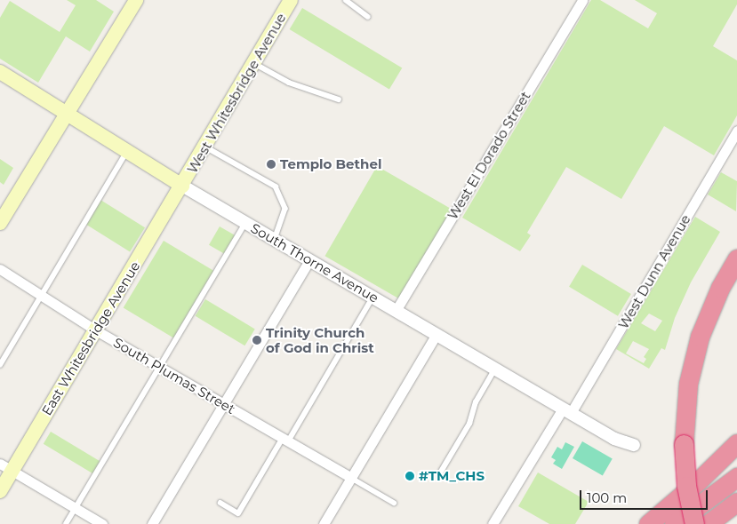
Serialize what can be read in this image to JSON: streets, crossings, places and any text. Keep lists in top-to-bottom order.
{
  "streets": {
    "main road": ["West Whitesbridge Avenue", "South Thorne Avenue", "East Whitesbridge Avenue"],
    "street": ["West El Dorado Street", "West Dunn Avenue", "South Plumas Street"]
  },
  "crossings": [
    ["West Whitesbridge Avenue", "South Thorne Avenue"],
    ["West Whitesbridge Avenue", "East Whitesbridge Avenue"],
    ["West El Dorado Street", "South Thorne Avenue"],
    ["South Thorne Avenue", "West Dunn Avenue"],
    ["South Thorne Avenue", "East Whitesbridge Avenue"],
    ["East Whitesbridge Avenue", "South Plumas Street"]
  ],
  "places": ["Templo Bethel", "Trinity Church of God in Christ", "#TM_CHS"],
  "scale_bar": "100 m"
}
